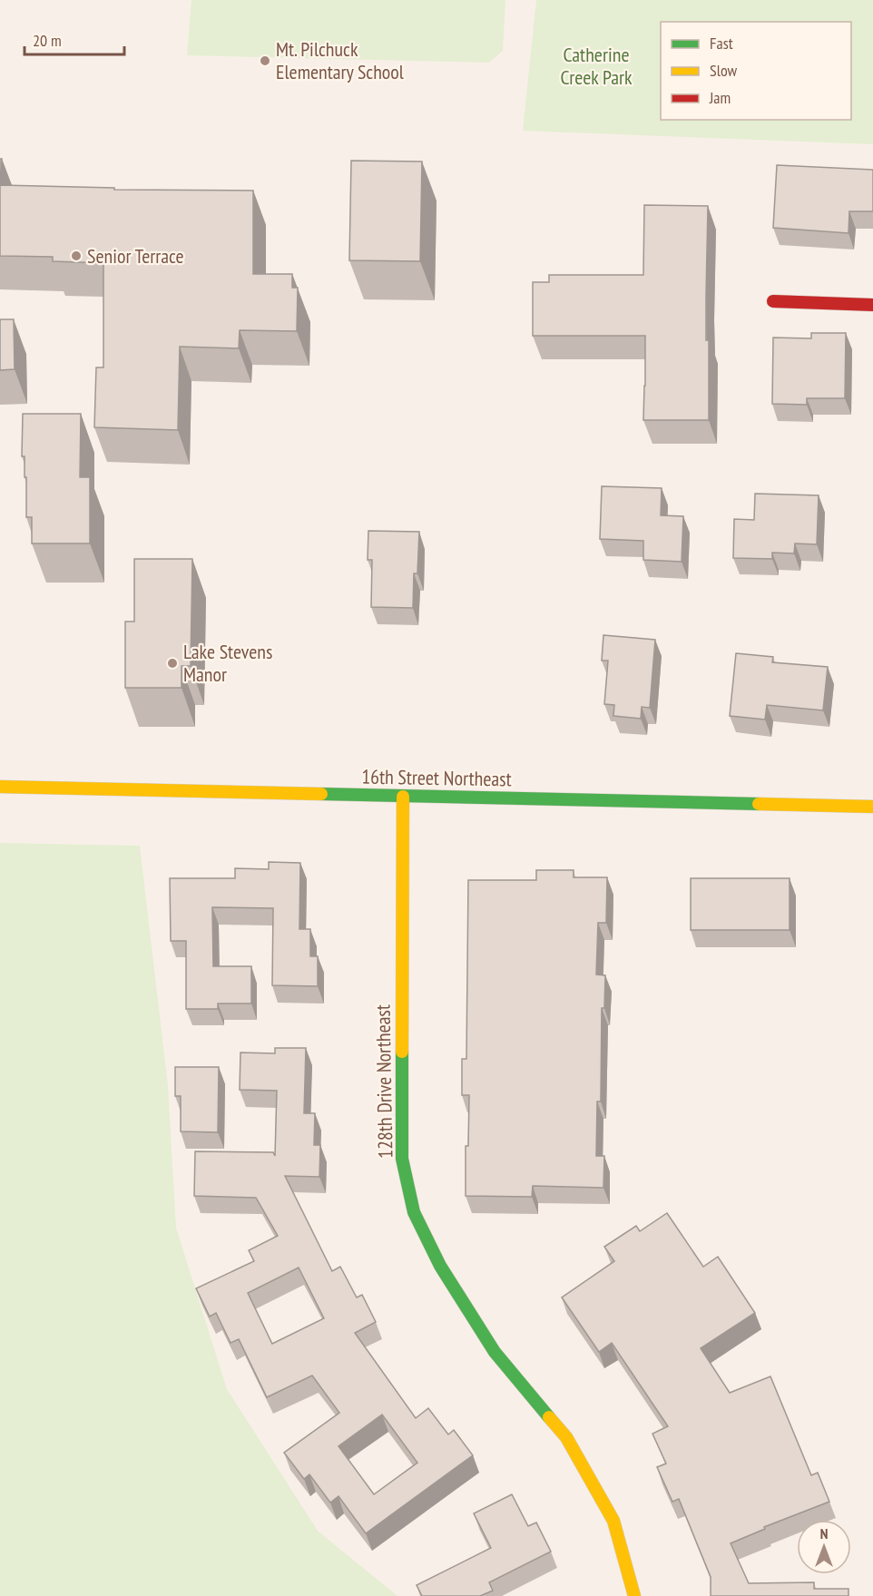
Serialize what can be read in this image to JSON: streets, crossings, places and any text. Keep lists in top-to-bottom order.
{
  "streets": {
    "street": ["16th Street Northeast", "128th Drive Northeast"]
  },
  "crossings": [
    ["16th Street Northeast", "128th Drive Northeast"]
  ],
  "parks": ["Catherine Creek Park"],
  "places": ["Mt. Pilchuck Elementary School", "Senior Terrace", "Lake Stevens Manor"],
  "legend": ["Fast", "Slow", "Jam"],
  "scale_bar": "20 m",
  "north": "top"
}
